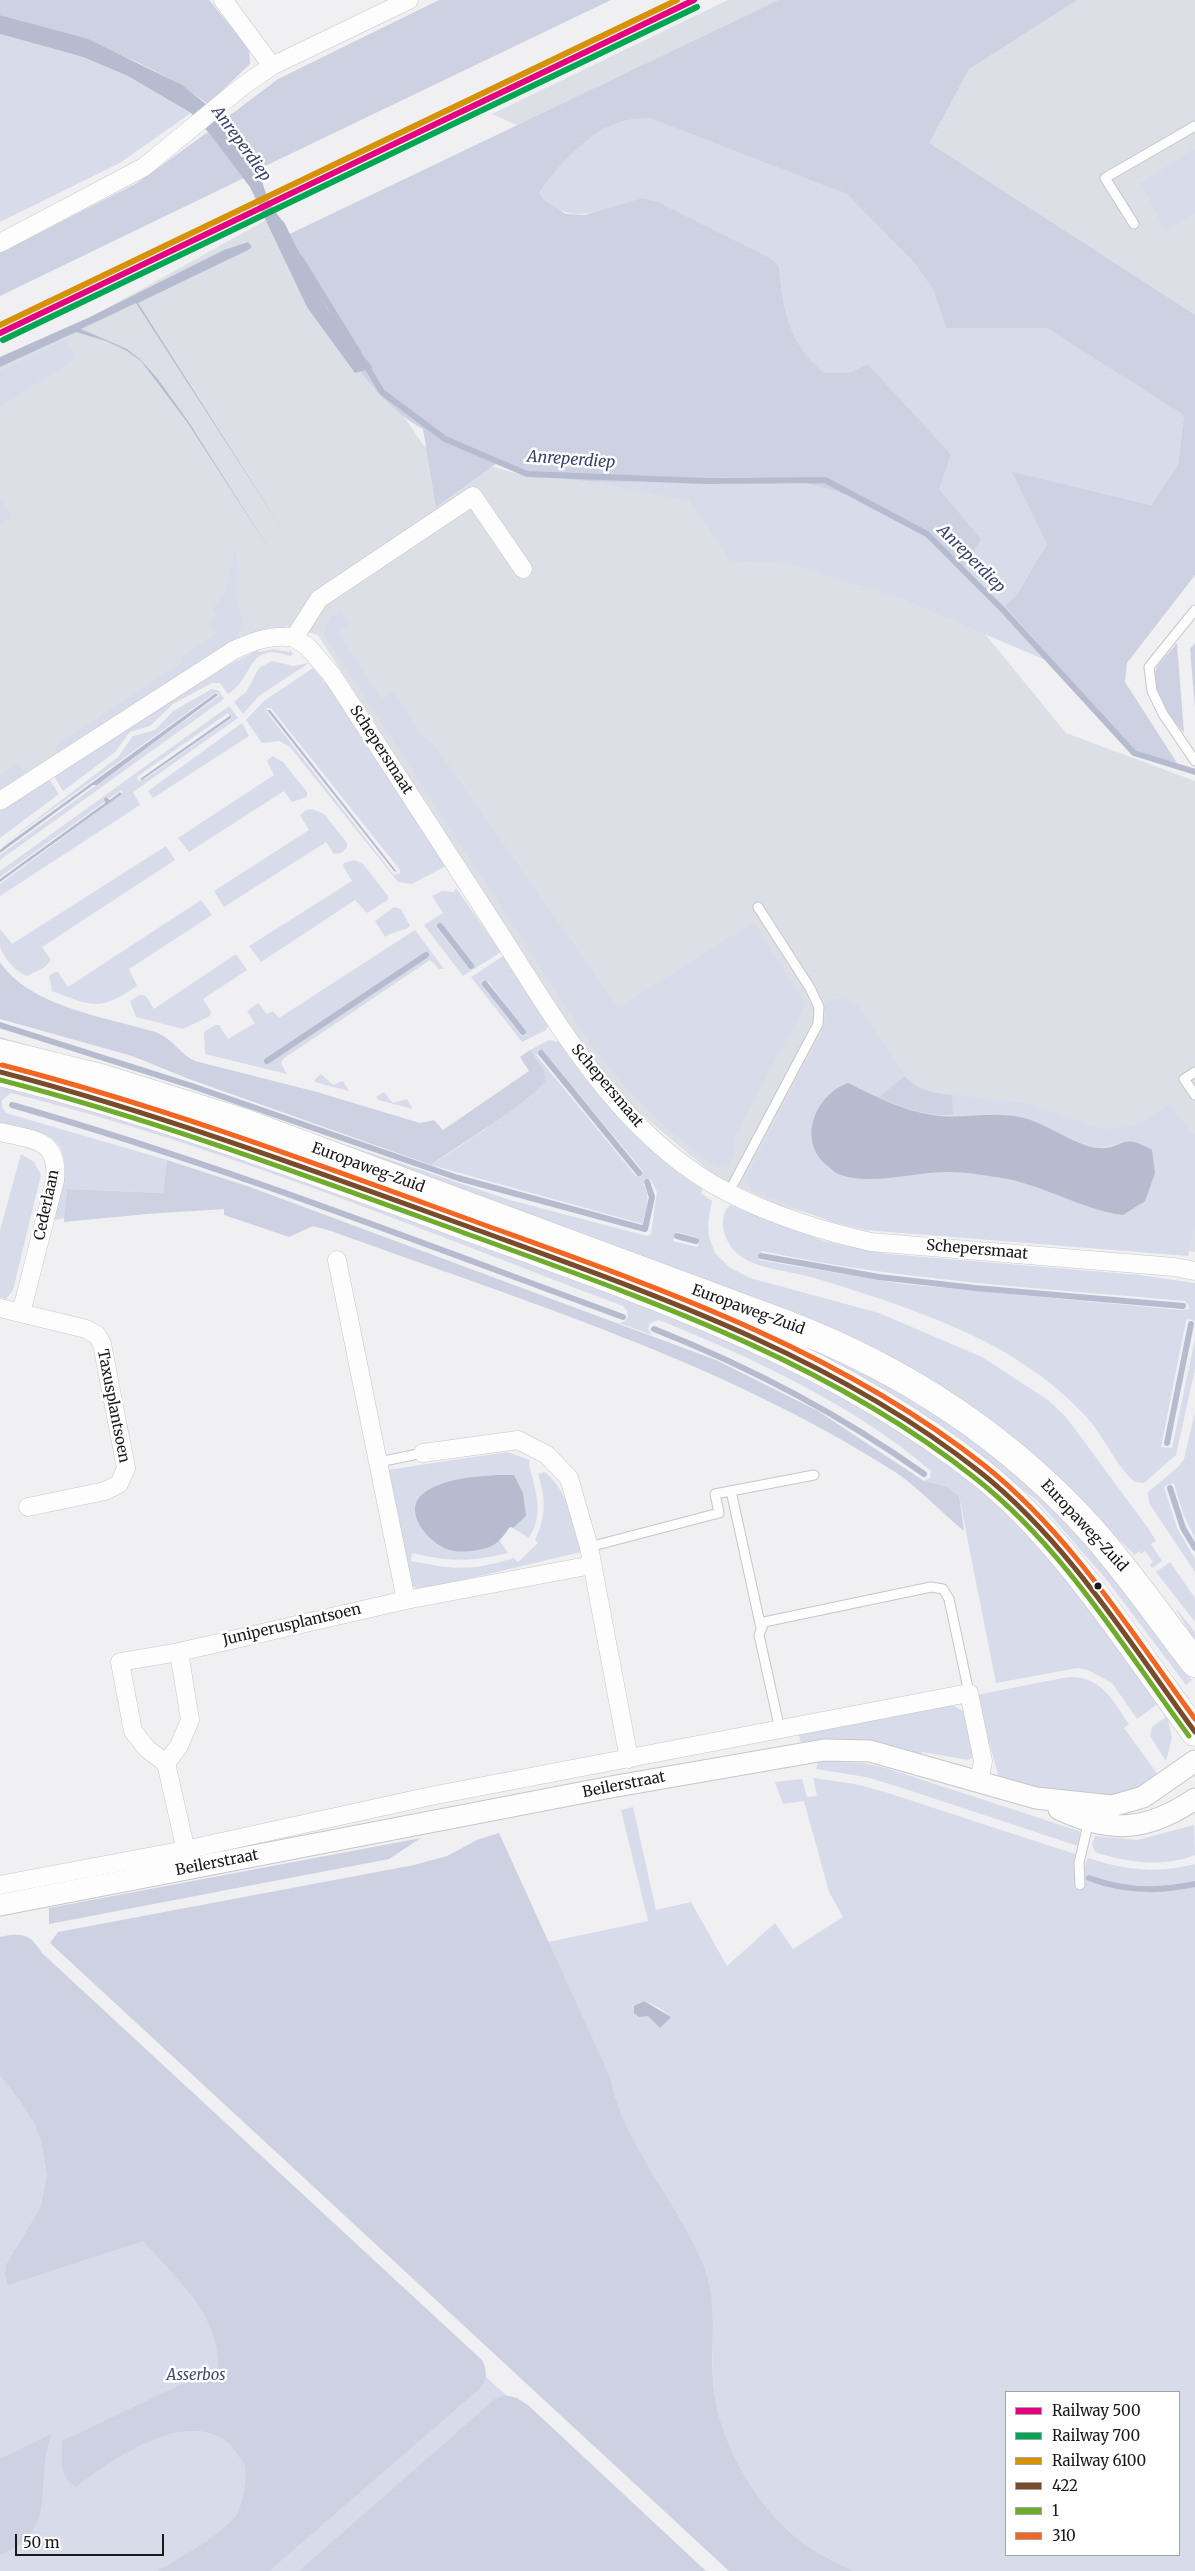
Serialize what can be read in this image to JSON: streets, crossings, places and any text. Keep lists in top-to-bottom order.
{
  "streets": {
    "main road": ["Europaweg-Zuid"],
    "street": [
      "Schepersmaat",
      "Cederlaan",
      "Taxusplantsoen",
      "Juniperusplantsoen",
      "Beilerstraat"
    ]
  },
  "crossings": [
    ["Cederlaan", "Taxusplantsoen"]
  ],
  "water": ["Anreperdiep"],
  "parks": ["Asserbos"],
  "lines": [
    "rail line 500",
    "rail line 6100",
    "rail line 700",
    "transit line 310",
    "transit line 422",
    "transit line 1"
  ],
  "legend": [
    "Railway 500",
    "Railway 700",
    "Railway 6100",
    "422",
    "1",
    "310"
  ],
  "scale_bar": "50 m"
}
